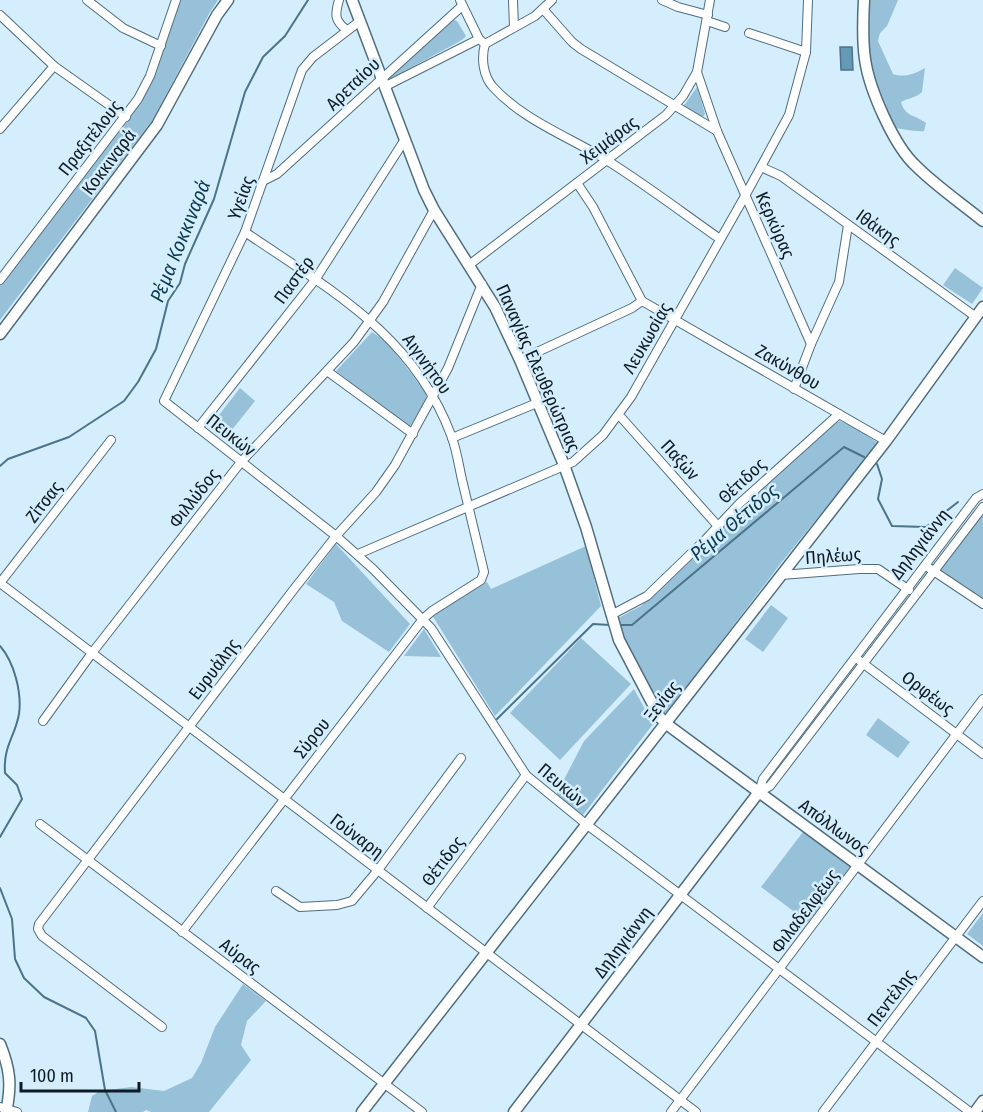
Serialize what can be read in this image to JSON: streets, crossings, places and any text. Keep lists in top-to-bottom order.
{
  "streets": {
    "street": [
      "Αρεταίου",
      "Πραξιτέλους",
      "Χειμάρας",
      "Κοκκιναρά",
      "Υγείας",
      "Κερκύρας",
      "Ιθάκης",
      "Παστέρ",
      "Λευκωσίας",
      "Αιγινήτου",
      "Ζακύνθου",
      "Παναγίας Ελευθερώτριας",
      "Πευκών",
      "Παξών",
      "Θέτιδος",
      "Φιλλύδος",
      "Ζίτσας",
      "Δηληγιάννη",
      "Πηλέως",
      "Ευρυάλης",
      "Ορφέως",
      "Ξενίας",
      "Σύρου",
      "Απόλλωνος",
      "Γούναρη",
      "Φιλαδελφέως",
      "Αύρας",
      "Πεντέλης"
    ]
  },
  "crossings": [
    ["Αρεταίου", "Υγείας"],
    ["Αρεταίου", "Παναγίας Ελευθερώτριας"],
    ["Χειμάρας", "Κερκύρας"],
    ["Χειμάρας", "Παναγίας Ελευθερώτριας"],
    ["Υγείας", "Αιγινήτου"],
    ["Υγείας", "Παναγίας Ελευθερώτριας"],
    ["Υγείας", "Πευκών"],
    ["Κερκύρας", "Λευκωσίας"],
    ["Ιθάκης", "Λευκωσίας"],
    ["Ιθάκης", "Ξενίας"],
    ["Παστέρ", "Αιγινήτου"],
    ["Παστέρ", "Παναγίας Ελευθερώτριας"],
    ["Παστέρ", "Πευκών"],
    ["Λευκωσίας", "Αιγινήτου"],
    ["Λευκωσίας", "Ζακύνθου"],
    ["Λευκωσίας", "Παναγίας Ελευθερώτριας"],
    ["Λευκωσίας", "Πευκών"],
    ["Λευκωσίας", "Παξών"],
    ["Αιγινήτου", "Φιλλύδος"],
    ["Αιγινήτου", "Ευρυάλης"],
    ["Αιγινήτου", "Σύρου"],
    ["Ζακύνθου", "Θέτιδος"],
    ["Ζακύνθου", "Ξενίας"],
    ["Παναγίας Ελευθερώτριας", "Θέτιδος"],
    ["Παναγίας Ελευθερώτριας", "Φιλλύδος"],
    ["Παναγίας Ελευθερώτριας", "Ευρυάλης"],
    ["Παναγίας Ελευθερώτριας", "Ξενίας"],
    ["Παναγίας Ελευθερώτριας", "Απόλλωνος"],
    ["Πευκών", "Θέτιδος"],
    ["Πευκών", "Φιλλύδος"],
    ["Πευκών", "Δηληγιάννη"],
    ["Πευκών", "Ευρυάλης"],
    ["Πευκών", "Ξενίας"],
    ["Πευκών", "Σύρου"],
    ["Πευκών", "Φιλαδελφέως"],
    ["Πευκών", "Πεντέλης"],
    ["Παξών", "Θέτιδος"],
    ["Θέτιδος", "Γούναρη"],
    ["Φιλλύδος", "Γούναρη"],
    ["Ζίτσας", "Γούναρη"],
    ["Δηληγιάννη", "Πηλέως"],
    ["Δηληγιάννη", "Ορφέως"],
    ["Δηληγιάννη", "Απόλλωνος"],
    ["Δηληγιάννη", "Γούναρη"],
    ["Πηλέως", "Ξενίας"],
    ["Ευρυάλης", "Γούναρη"],
    ["Ευρυάλης", "Αύρας"],
    ["Ορφέως", "Φιλαδελφέως"],
    ["Ξενίας", "Απόλλωνος"],
    ["Ξενίας", "Γούναρη"],
    ["Ξενίας", "Αύρας"],
    ["Σύρου", "Γούναρη"],
    ["Σύρου", "Αύρας"],
    ["Απόλλωνος", "Φιλαδελφέως"],
    ["Απόλλωνος", "Πεντέλης"],
    ["Γούναρη", "Φιλαδελφέως"]
  ],
  "water": ["Ρέμα Κοκκιναρά", "Ρέμα Θέτιδος"],
  "scale_bar": "100 m"
}
